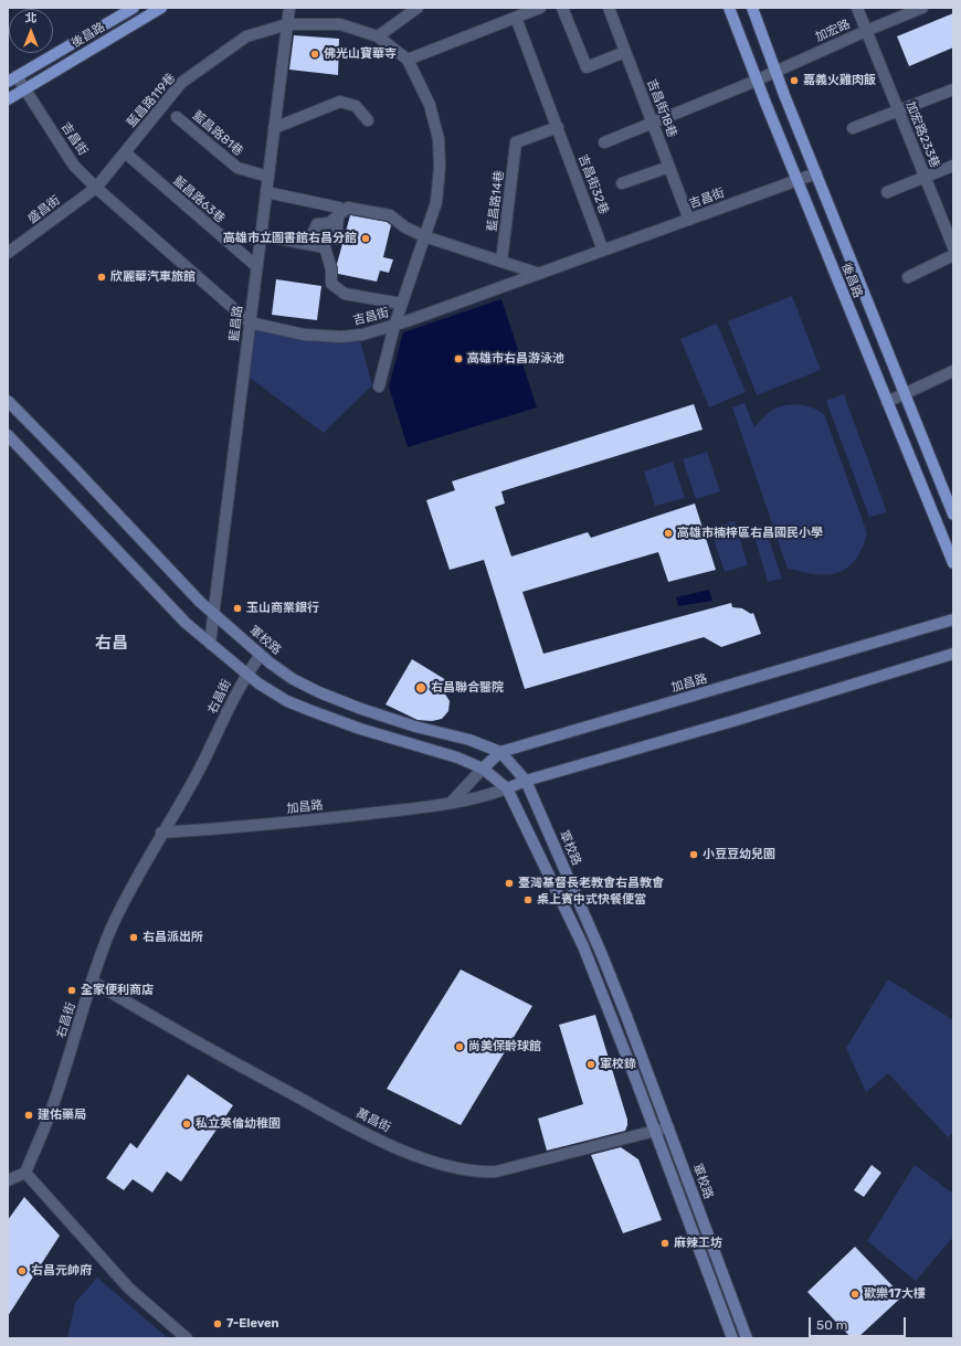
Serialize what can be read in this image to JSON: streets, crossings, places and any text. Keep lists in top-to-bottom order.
{
  "streets": {
    "main road": ["後昌路"],
    "street": [
      "加宏路",
      "藍昌路119巷",
      "吉昌街18巷",
      "藍昌路81巷",
      "加宏路233巷",
      "吉昌街",
      "吉昌街32巷",
      "藍昌路63巷",
      "藍昌路14巷",
      "盛昌街",
      "藍昌路",
      "軍校路",
      "加昌路",
      "右昌街",
      "萬昌街"
    ]
  },
  "crossings": [
    ["加宏路", "後昌路"],
    ["加宏路", "吉昌街18巷"],
    ["加宏路", "加宏路233巷"],
    ["後昌路", "吉昌街"],
    ["藍昌路119巷", "吉昌街"],
    ["藍昌路119巷", "藍昌路63巷"],
    ["藍昌路119巷", "盛昌街"],
    ["藍昌路119巷", "藍昌路"],
    ["吉昌街18巷", "吉昌街"],
    ["藍昌路81巷", "藍昌路"],
    ["吉昌街", "吉昌街32巷"],
    ["吉昌街", "盛昌街"],
    ["吉昌街", "藍昌路"],
    ["吉昌街32巷", "藍昌路14巷"],
    ["藍昌路63巷", "藍昌路"],
    ["藍昌路", "軍校路"],
    ["藍昌路", "右昌街"],
    ["軍校路", "加昌路"],
    ["軍校路", "右昌街"],
    ["軍校路", "萬昌街"],
    ["加昌路", "右昌街"],
    ["右昌街", "萬昌街"]
  ],
  "districts": ["右昌"],
  "places": [
    "佛光山寶華寺",
    "嘉義火雞肉飯",
    "高雄市立圖書館右昌分館",
    "欣麗華汽車旅館",
    "高雄市右昌游泳池",
    "高雄市楠梓區右昌國民小學",
    "玉山商業銀行",
    "右昌聯合醫院",
    "小豆豆幼兒園",
    "臺灣基督長老教會右昌教會",
    "桌上賓中式快餐便當",
    "右昌派出所",
    "全家便利商店",
    "尚美保齡球館",
    "軍校錄",
    "建佑藥局",
    "私立英倫幼稚園",
    "麻辣工坊",
    "右昌元帥府",
    "歡樂17大樓",
    "7-Eleven"
  ],
  "scale_bar": "50 m",
  "north": "top"
}
